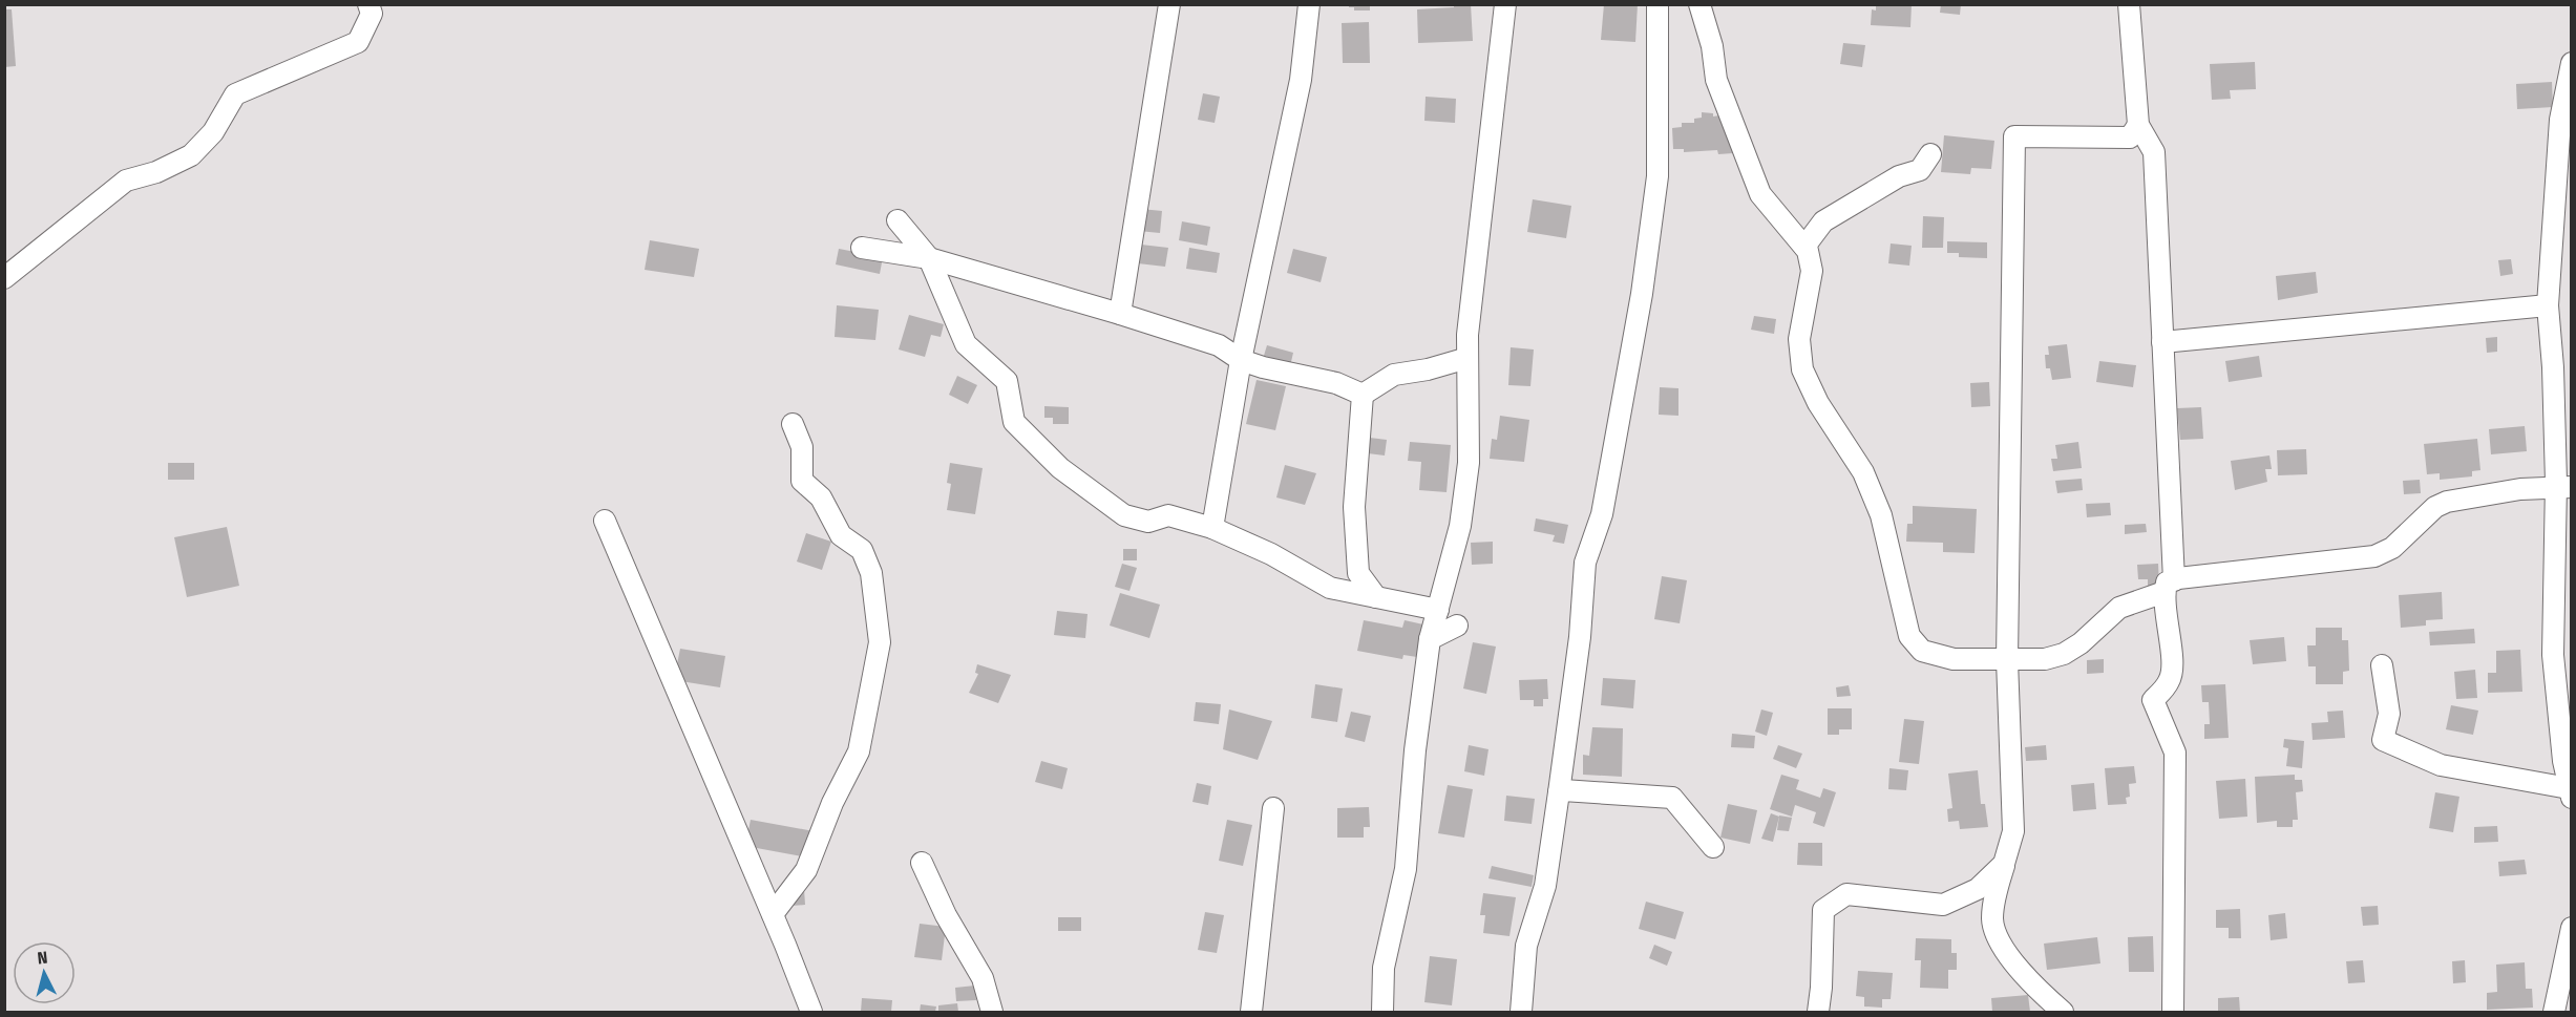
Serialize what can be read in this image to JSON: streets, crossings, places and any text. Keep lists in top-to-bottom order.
{
  "north": "top"
}
